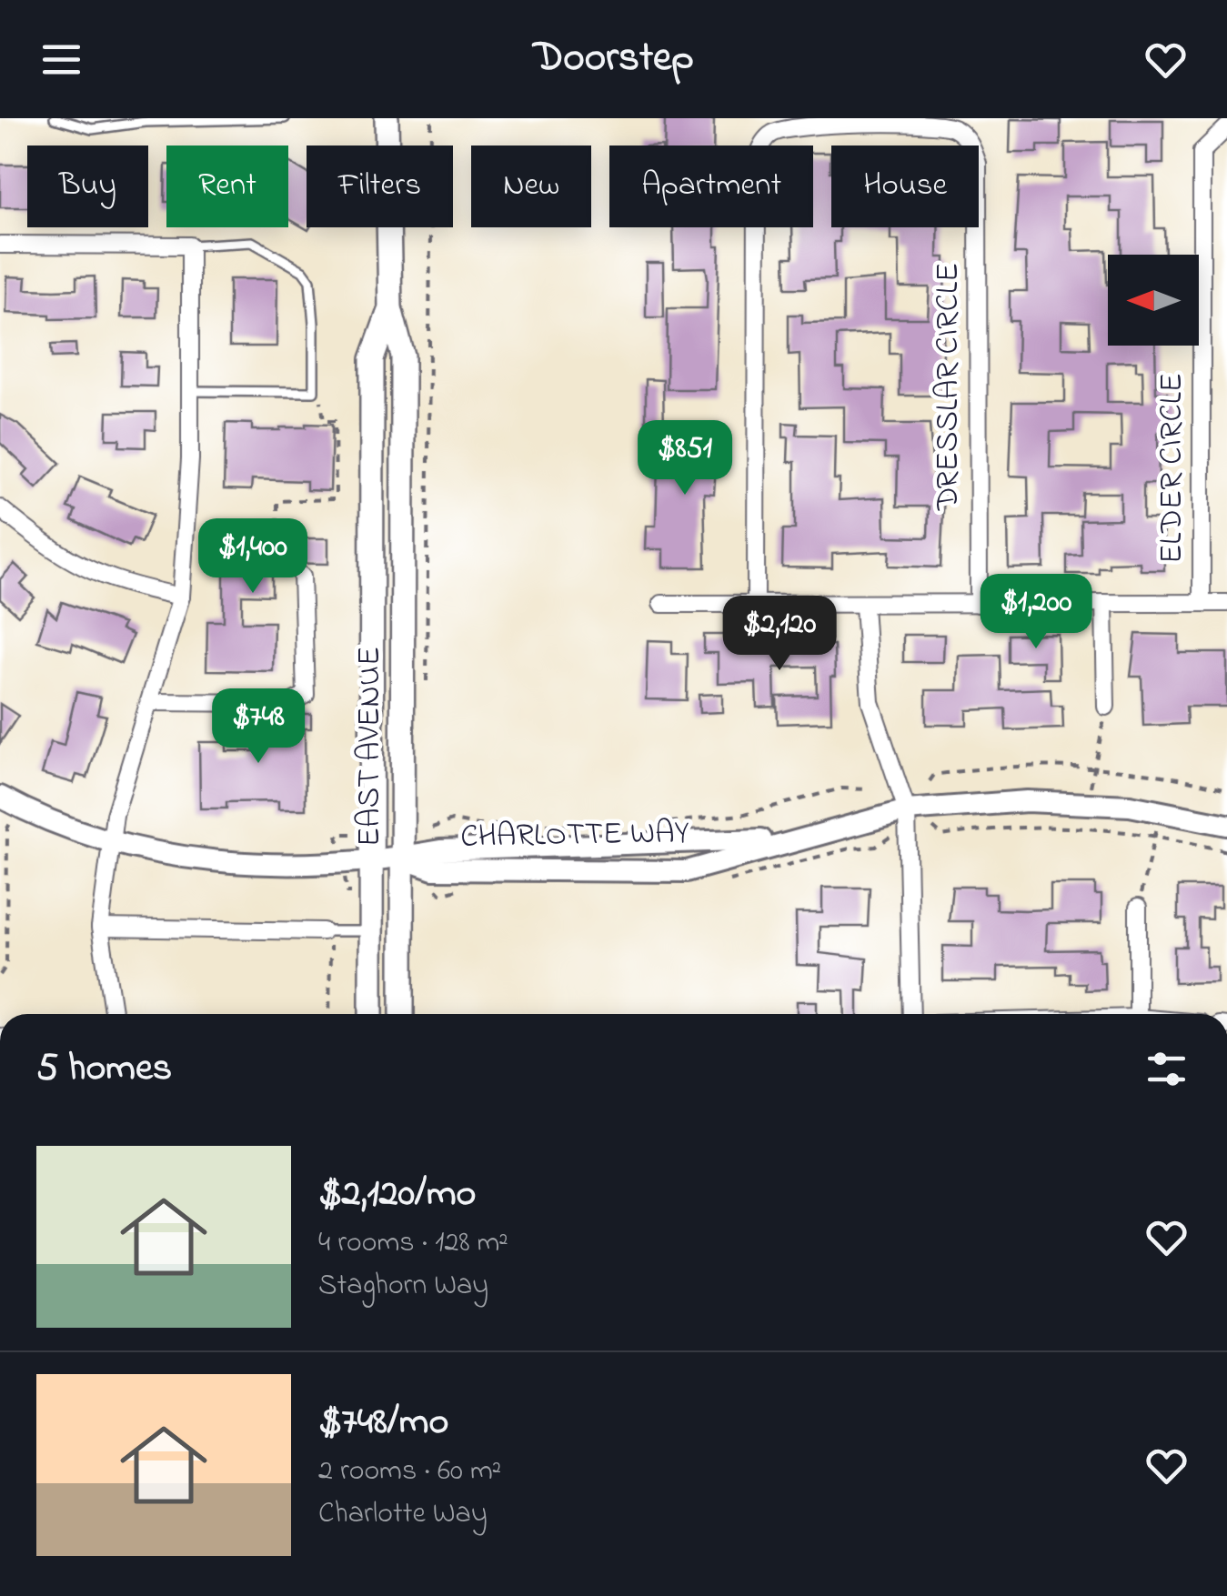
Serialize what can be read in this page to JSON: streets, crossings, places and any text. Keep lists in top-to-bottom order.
{
  "streets": {
    "main road": ["EAST AVENUE"],
    "street": ["DRESSLAR CIRCLE", "ELDER CIRCLE", "CHARLOTTE WAY"]
  },
  "crossings": [
    ["EAST AVENUE", "CHARLOTTE WAY"]
  ],
  "north": "left",
  "page": {
    "header": "Doorstep",
    "chip": [
      "Buy",
      "Rent",
      "Filters",
      "New",
      "Apartment",
      "House"
    ],
    "price": [
      "$851",
      "$1,400",
      "$1,200",
      "$2,120",
      "$748"
    ],
    "heading": "5 homes",
    "list": [
      {
        "name": "$2,120/mo",
        "note": "4 rooms · 128 m² · Staghorn Way"
      },
      {
        "name": "$748/mo",
        "note": "2 rooms · 60 m² · Charlotte Way"
      }
    ]
  }
}
